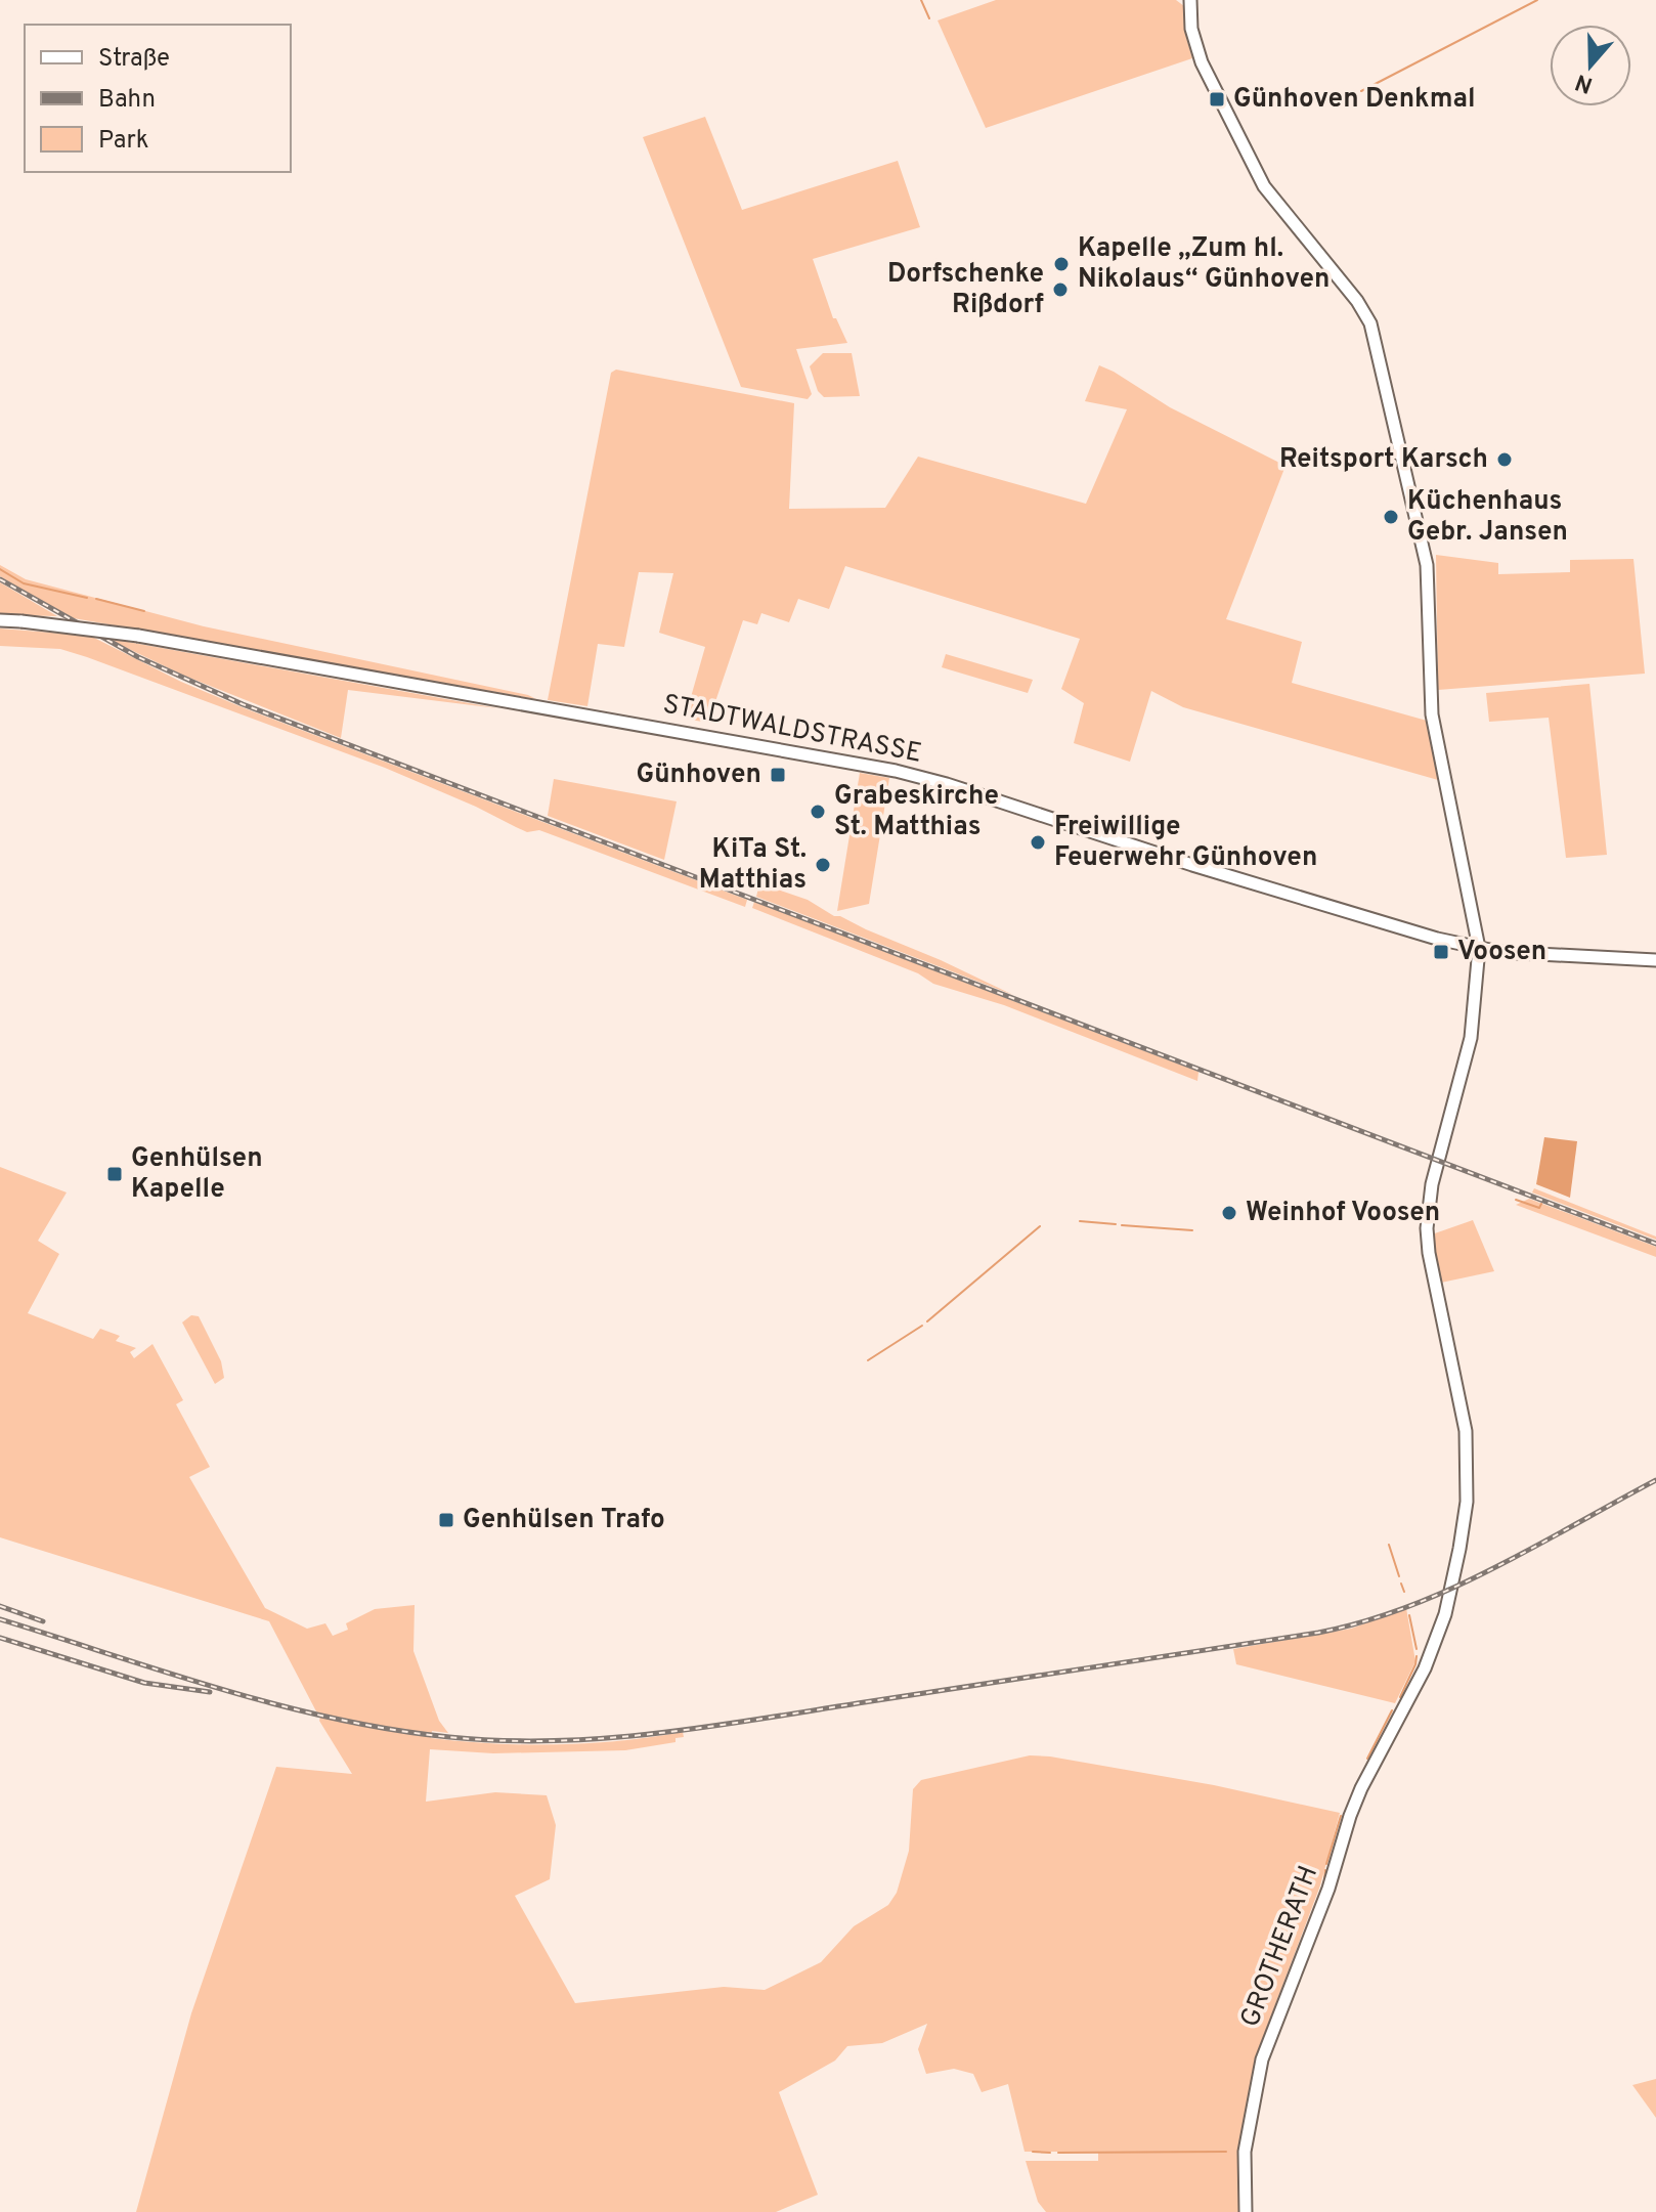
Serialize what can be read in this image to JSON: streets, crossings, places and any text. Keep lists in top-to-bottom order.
{
  "streets": {
    "street": ["STADTWALDSTRASSE", "GROTHERATH"]
  },
  "crossings": [
    ["STADTWALDSTRASSE", "GROTHERATH"]
  ],
  "places": {
    "transit": [
      "Günhoven Denkmal",
      "Günhoven",
      "Voosen",
      "Genhülsen Kapelle",
      "Genhülsen Trafo"
    ],
    "other": [
      "Kapelle „Zum hl. Nikolaus“ Günhoven",
      "Dorfschenke Rißdorf",
      "Reitsport Karsch",
      "Küchenhaus Gebr. Jansen",
      "Grabeskirche St. Matthias",
      "Freiwillige Feuerwehr Günhoven",
      "KiTa St. Matthias",
      "Weinhof Voosen"
    ]
  },
  "legend": ["Straße", "Bahn", "Park"],
  "north": "bottom"
}
